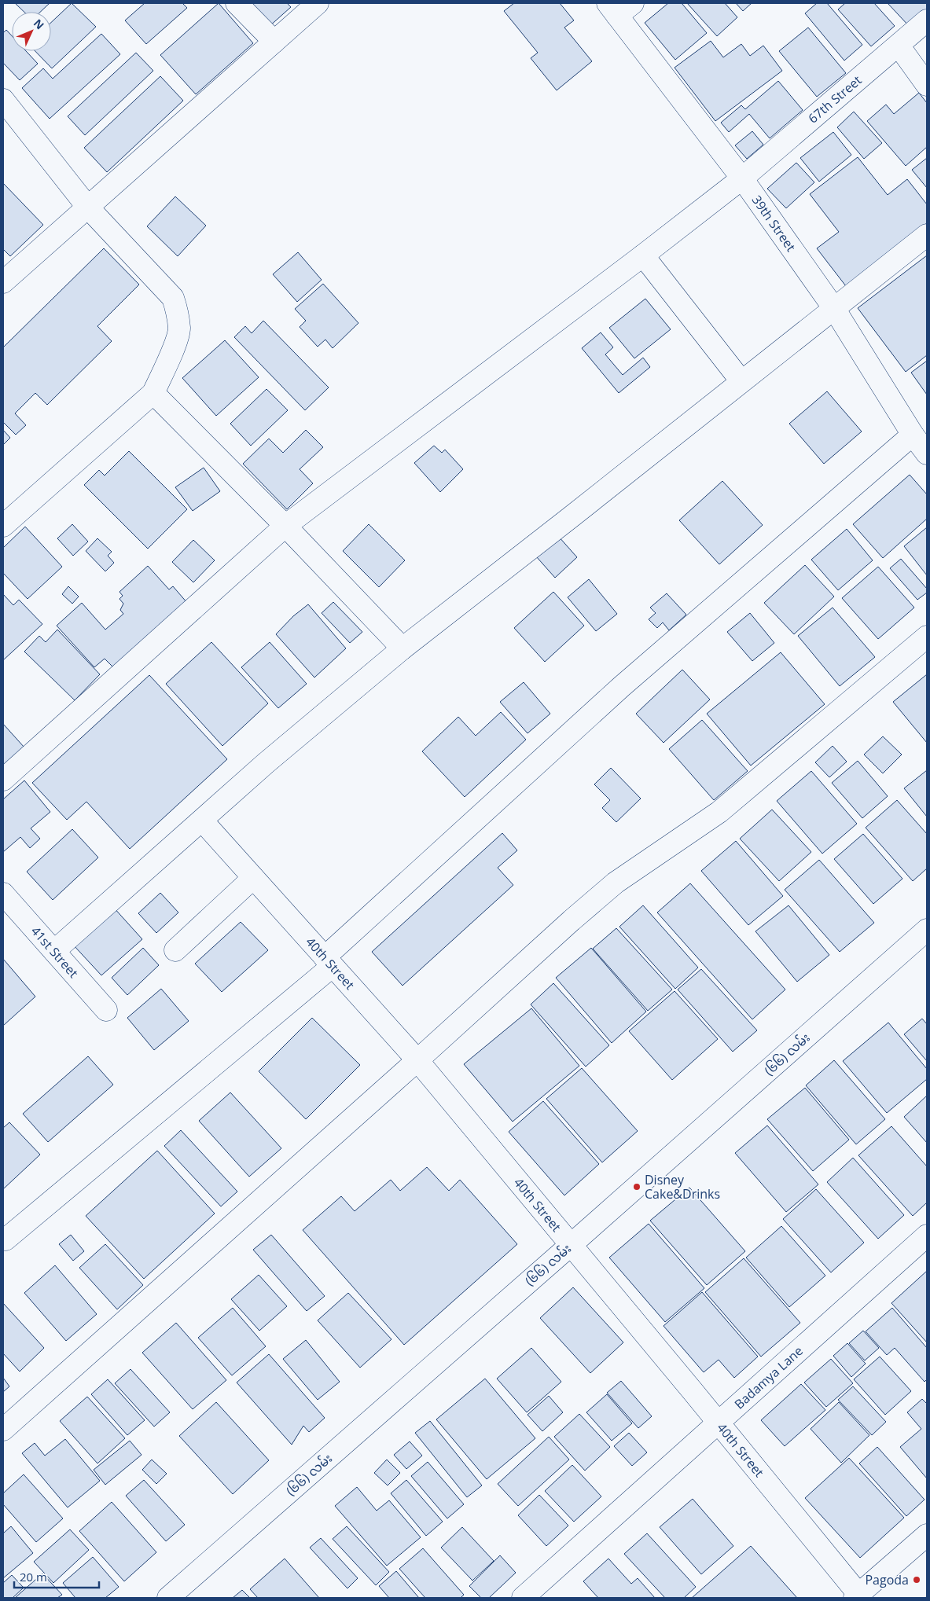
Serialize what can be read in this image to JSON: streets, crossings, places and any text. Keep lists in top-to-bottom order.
{
  "streets": {
    "street": [
      "67th Street",
      "39th Street",
      "41st Street",
      "40th Street",
      "(၆၆) လမ်း",
      "Badamya Lane"
    ]
  },
  "crossings": [
    ["67th Street", "39th Street"],
    ["40th Street", "(၆၆) လမ်း"],
    ["40th Street", "Badamya Lane"]
  ],
  "places": ["Disney Cake&Drinks", "Pagoda"],
  "scale_bar": "20 m",
  "north": "top right"
}
